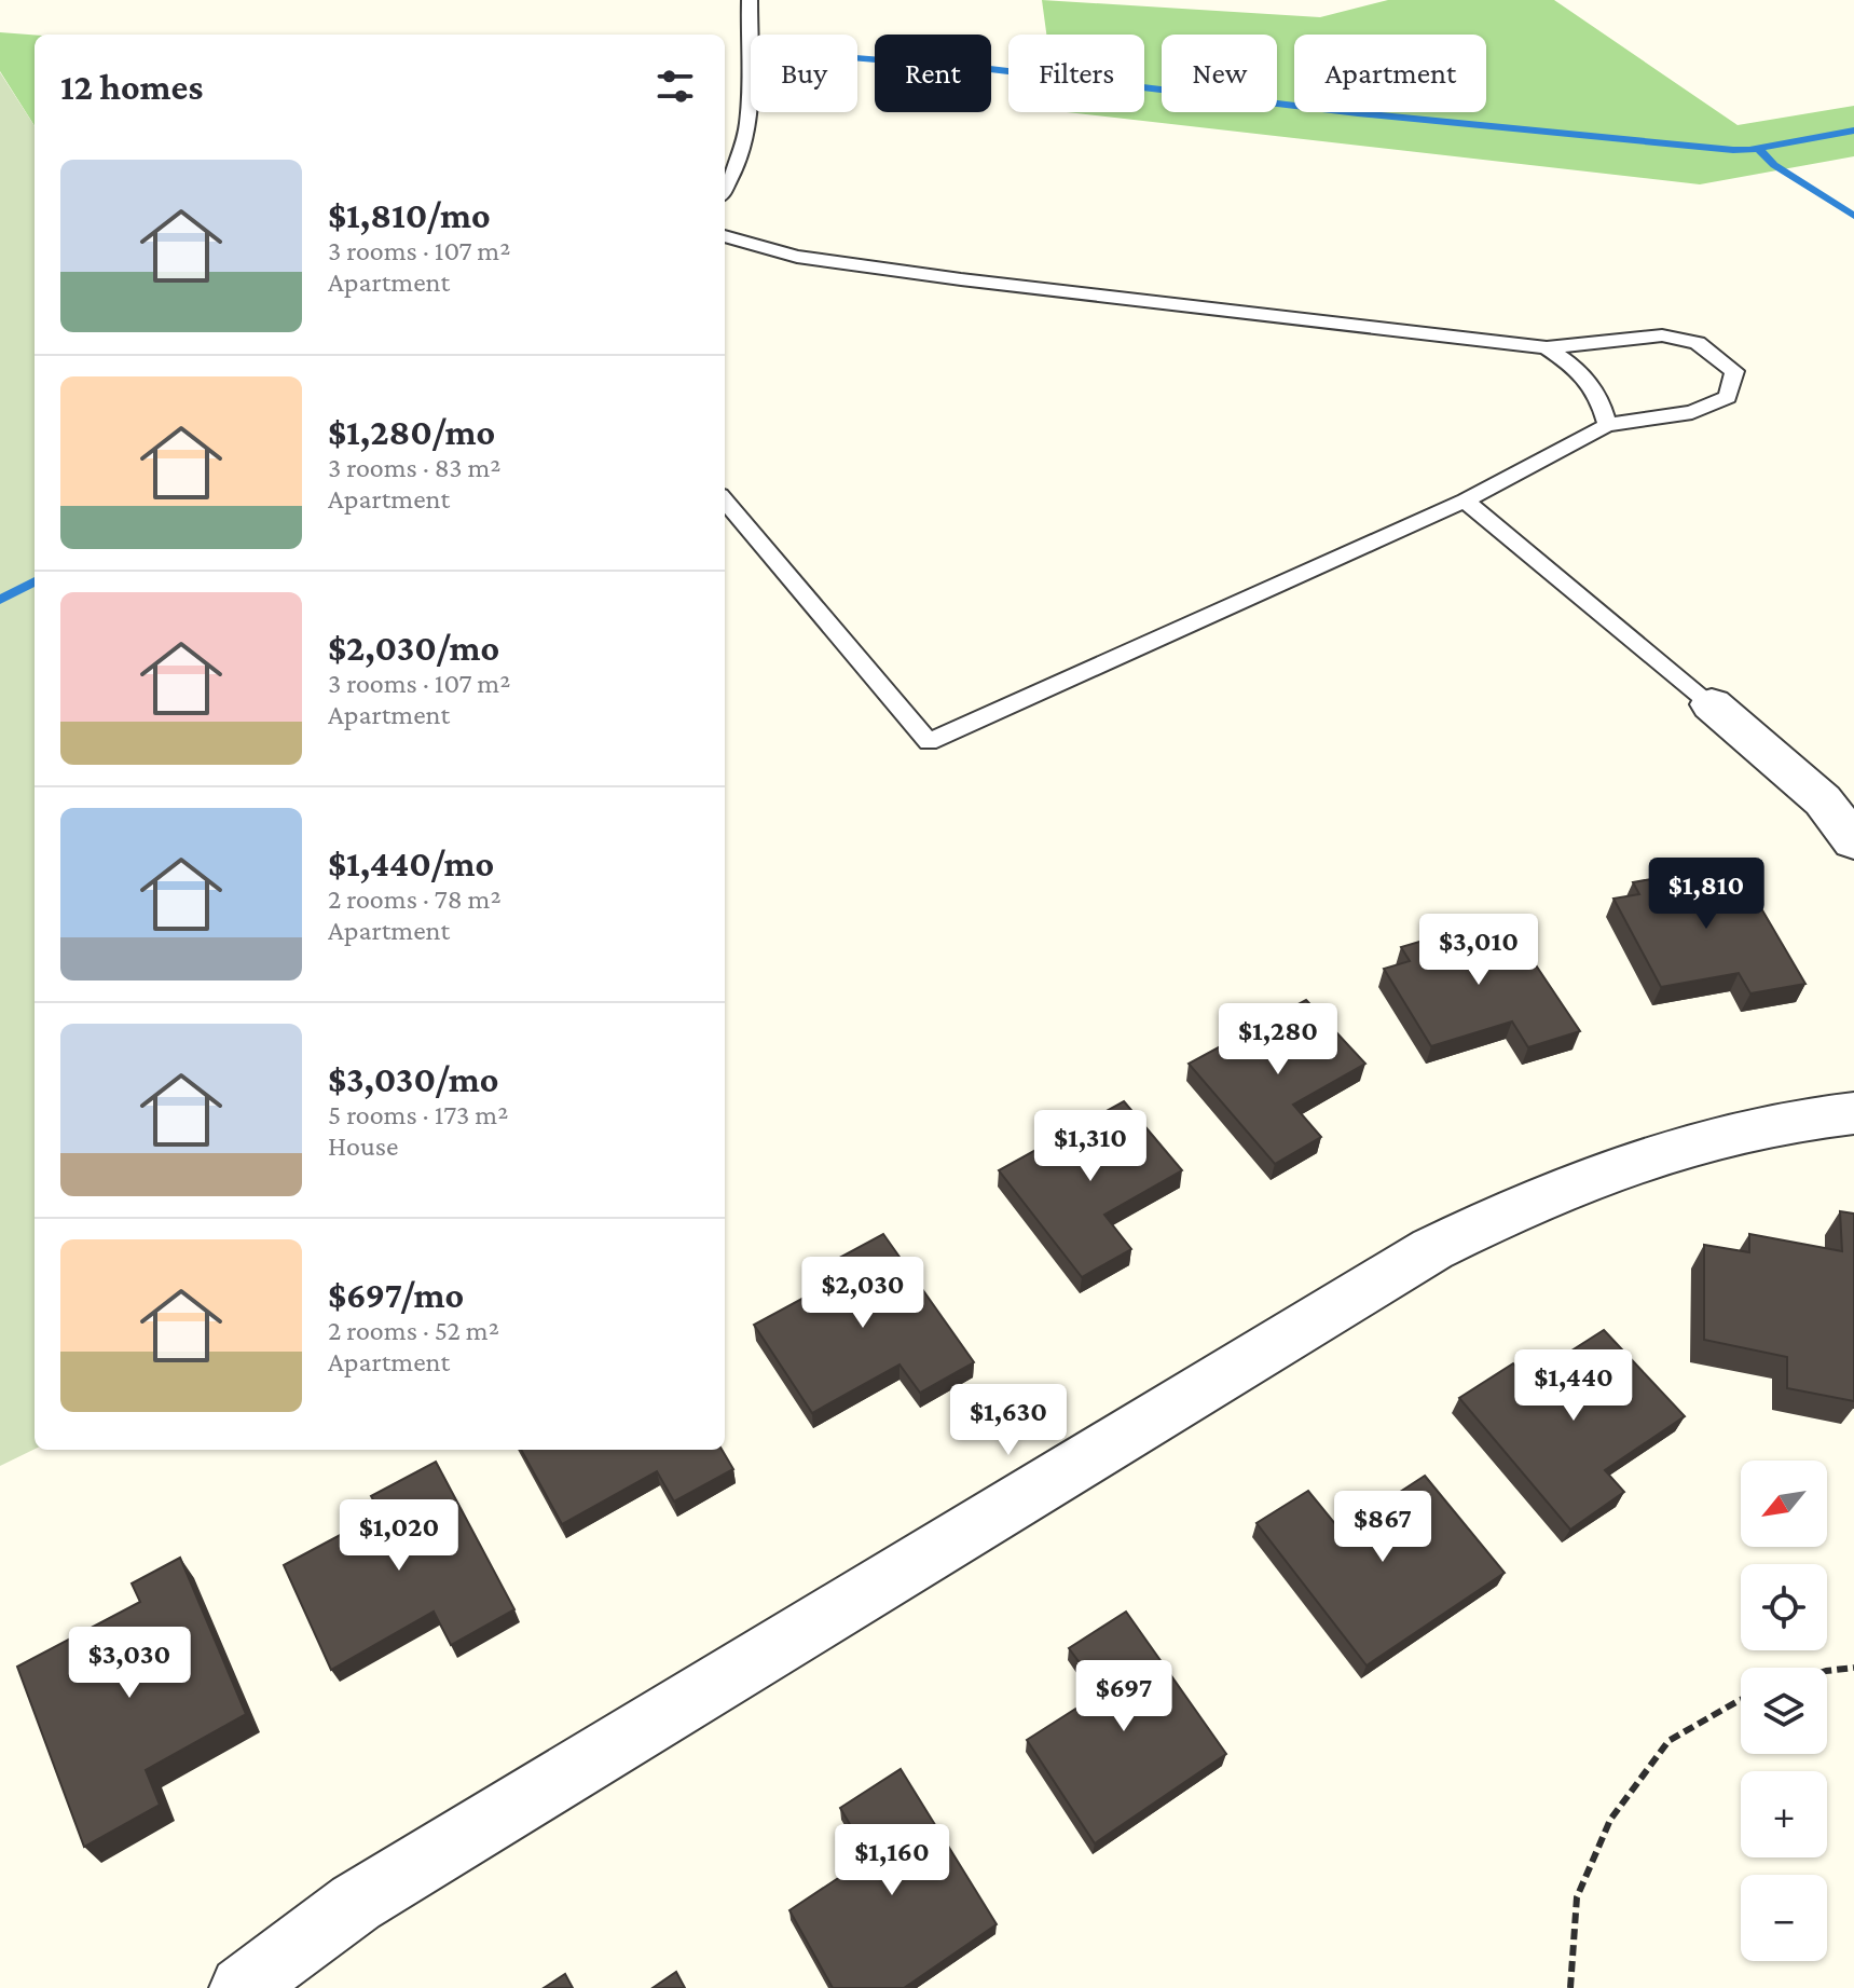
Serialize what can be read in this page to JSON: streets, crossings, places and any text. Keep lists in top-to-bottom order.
{
  "north": "bottom left",
  "page": {
    "chip": [
      "Buy",
      "Rent",
      "Filters",
      "New",
      "Apartment"
    ],
    "heading": "12 homes",
    "list": [
      {
        "name": "$1,810/mo",
        "note": "3 rooms · 107 m² · Apartment"
      },
      {
        "name": "$1,280/mo",
        "note": "3 rooms · 83 m² · Apartment"
      },
      {
        "name": "$2,030/mo",
        "note": "3 rooms · 107 m² · Apartment"
      },
      {
        "name": "$1,440/mo",
        "note": "2 rooms · 78 m² · Apartment"
      },
      {
        "name": "$3,030/mo",
        "note": "5 rooms · 173 m² · House"
      },
      {
        "name": "$697/mo",
        "note": "2 rooms · 52 m² · Apartment"
      }
    ],
    "price": [
      "$1,810",
      "$3,010",
      "$1,280",
      "$1,310",
      "$2,030",
      "$1,440",
      "$1,630",
      "$867",
      "$1,020",
      "$3,030",
      "$697",
      "$1,160"
    ],
    "map_buttons": ["+", "−"]
  }
}
